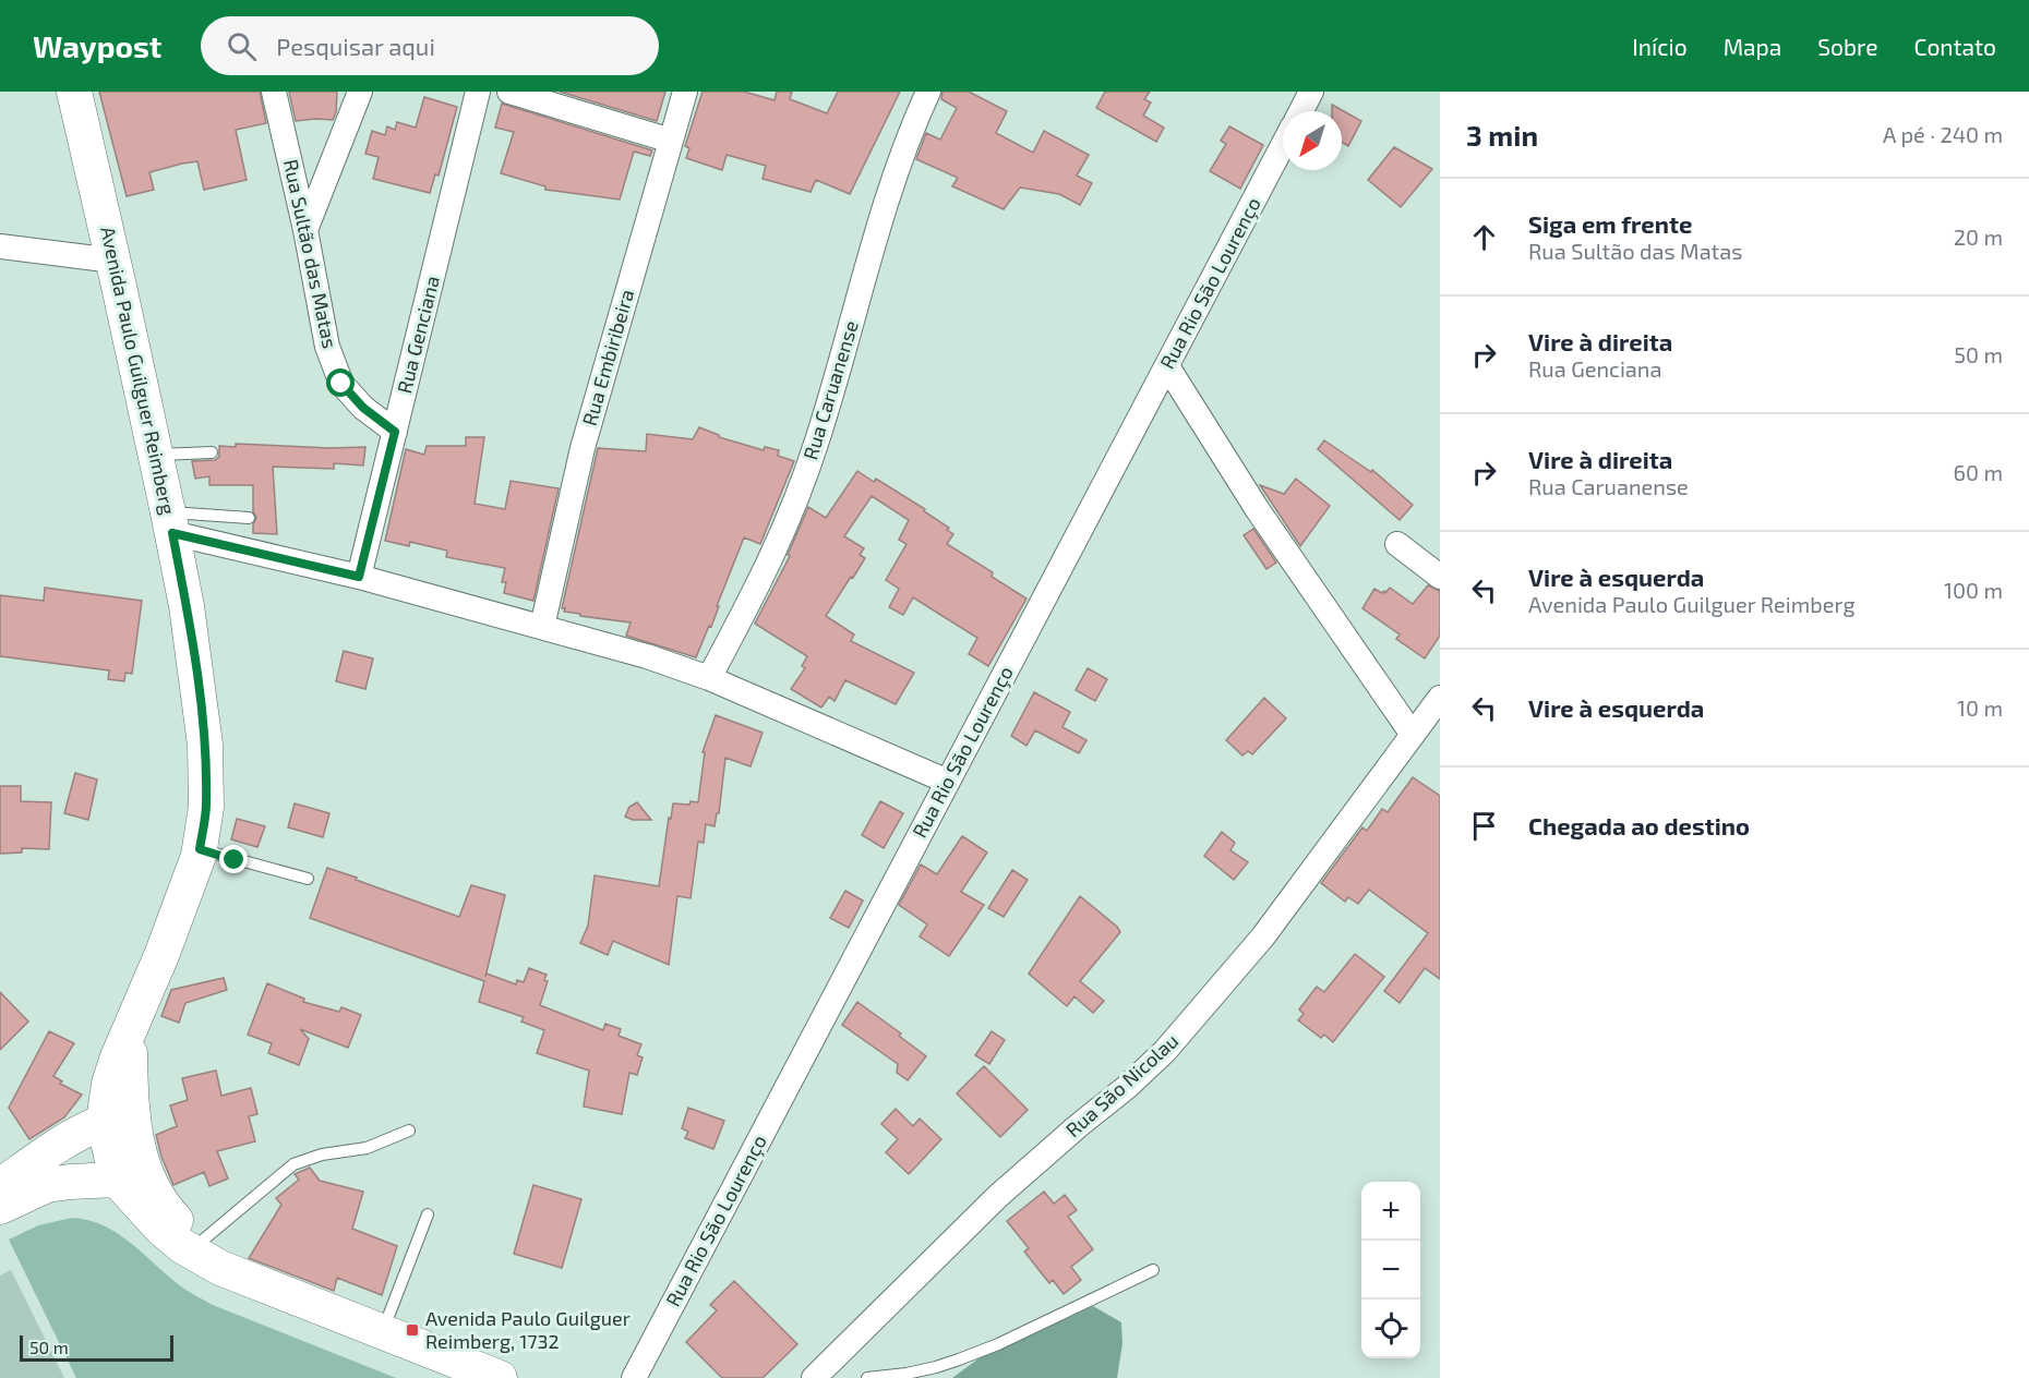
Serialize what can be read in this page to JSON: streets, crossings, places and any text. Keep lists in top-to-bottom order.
{
  "streets": {
    "main road": ["Avenida Paulo Guilguer Reimberg"],
    "street": [
      "Rua Sultão das Matas",
      "Rua Rio São Lourenço",
      "Rua Genciana",
      "Rua Embiribeira",
      "Rua Caruanense",
      "Rua São Nicolau"
    ]
  },
  "crossings": [
    ["Rua Sultão das Matas", "Rua Genciana"]
  ],
  "places": {
    "transit": ["Avenida Paulo Guilguer Reimberg, 1732"]
  },
  "scale_bar": "50 m",
  "north": "bottom left",
  "page": {
    "header": "Waypost",
    "search": "Pesquisar aqui",
    "nav": [
      "Início",
      "Mapa",
      "Sobre",
      "Contato"
    ],
    "heading": ["3 min", "A pé · 240 m"],
    "list": [
      ["Siga em frente", "Rua Sultão das Matas", "20 m"],
      ["Vire à direita", "Rua Genciana", "50 m"],
      ["Vire à direita", "Rua Caruanense", "60 m"],
      ["Vire à esquerda", "Avenida Paulo Guilguer Reimberg", "100 m"],
      ["Vire à esquerda", "10 m"],
      "Chegada ao destino"
    ],
    "map_buttons": ["+", "−"],
    "scale": "50 m"
  }
}
